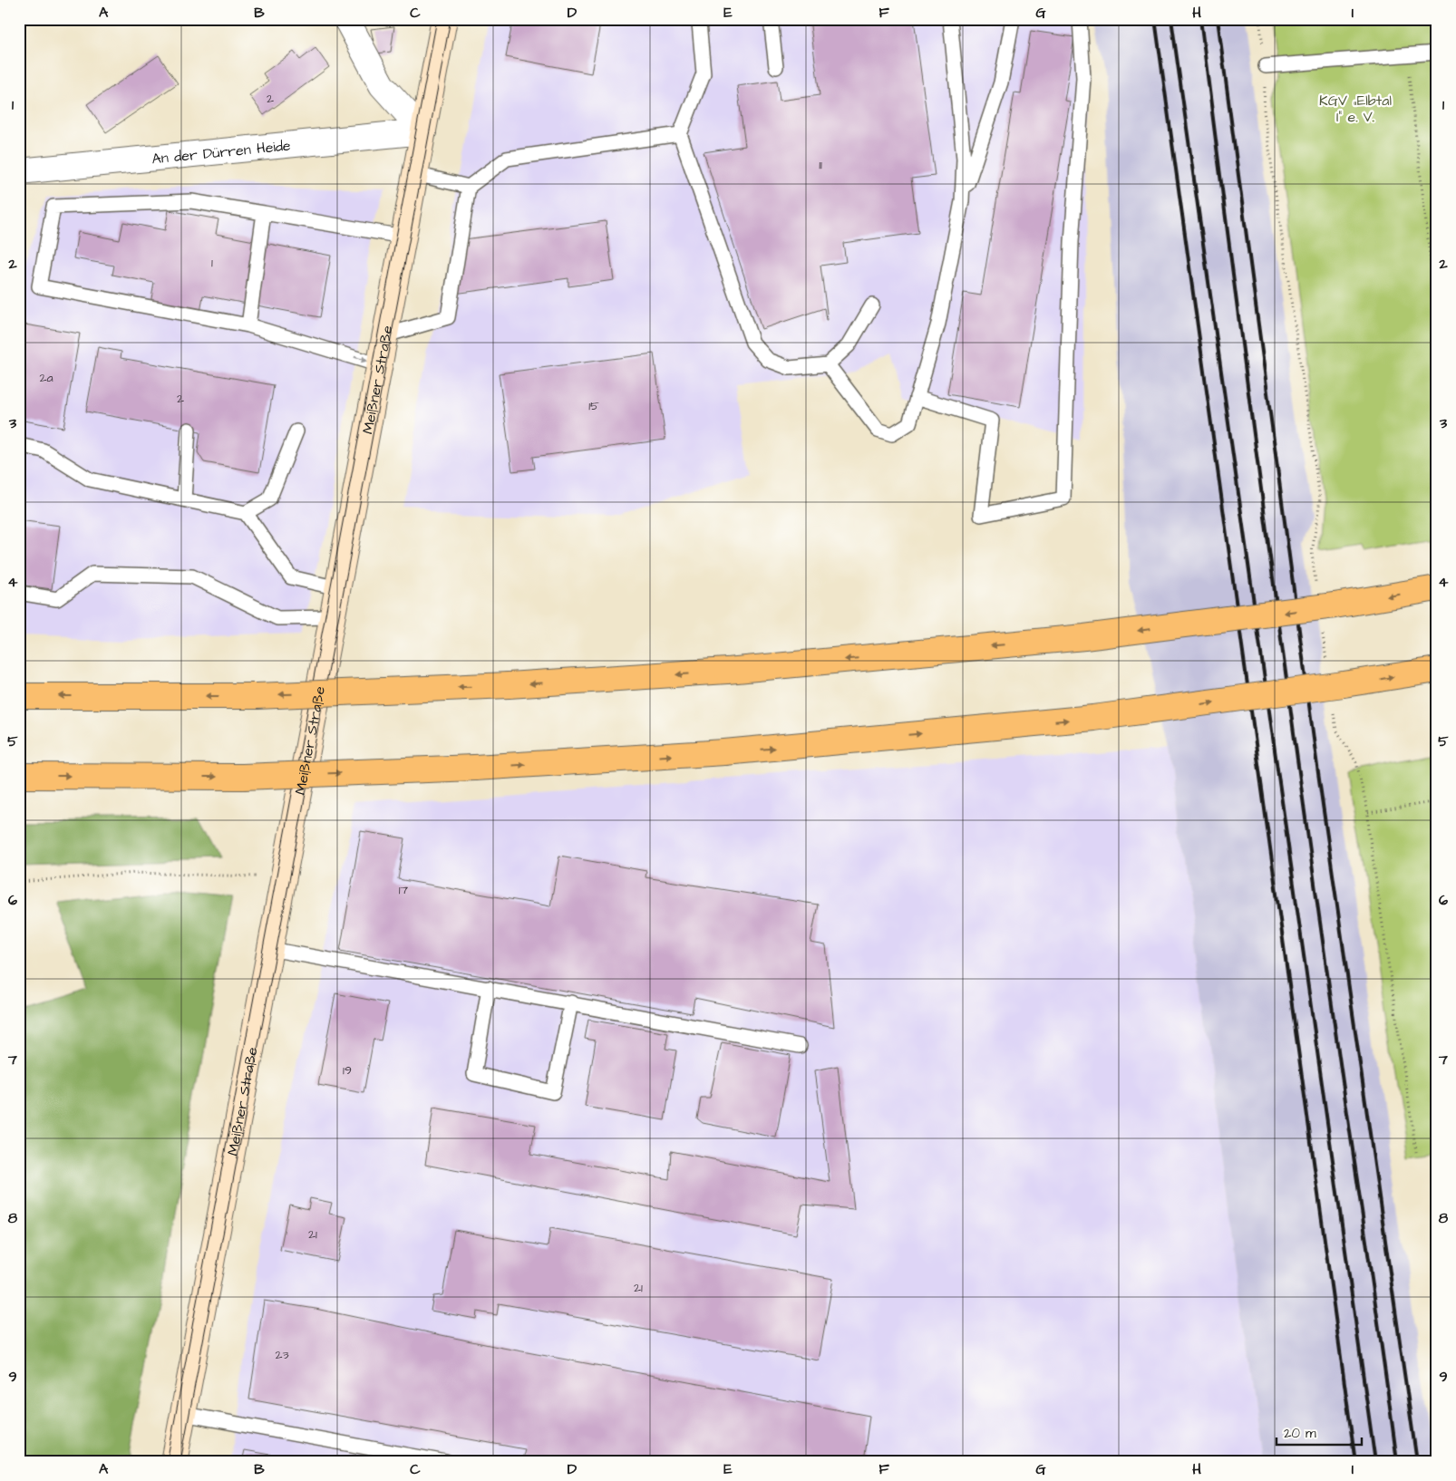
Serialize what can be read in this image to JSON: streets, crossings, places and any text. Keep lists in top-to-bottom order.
{
  "streets": {
    "main road": ["Meißner Straße"],
    "street": ["An der Dürren Heide"]
  },
  "crossings": [
    ["An der Dürren Heide", "Meißner Straße"]
  ],
  "parks": ["KGV „Elbtal I“ e. V."],
  "house_numbers": [
    "2",
    "11",
    "1",
    "2a",
    "2",
    "15",
    "17",
    "19",
    "21",
    "21",
    "23"
  ],
  "scale_bar": "20 m",
  "grid": {
    "columns": [
      "A",
      "B",
      "C",
      "D",
      "E",
      "F",
      "G",
      "H",
      "I"
    ],
    "rows": [
      "1",
      "2",
      "3",
      "4",
      "5",
      "6",
      "7",
      "8",
      "9"
    ]
  }
}
